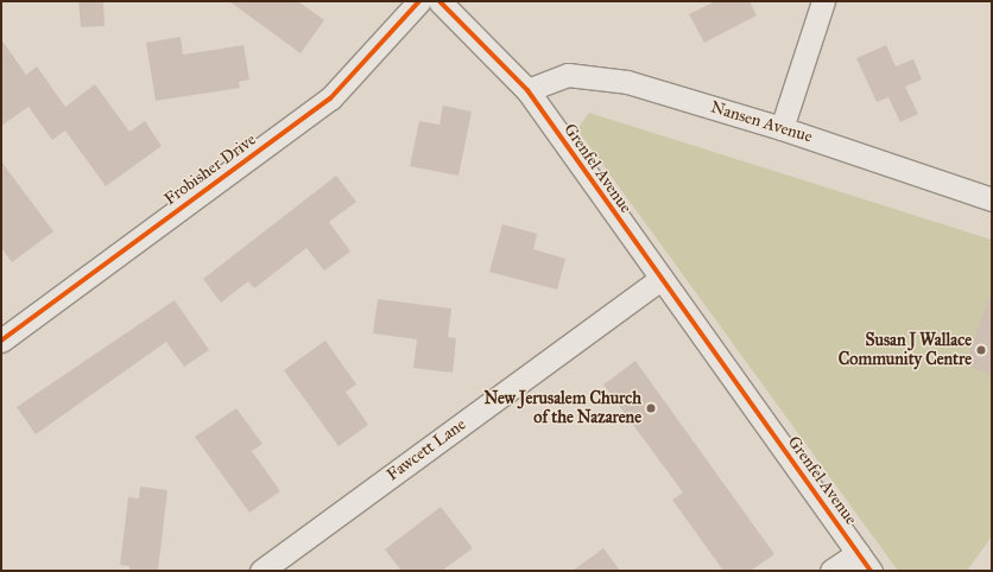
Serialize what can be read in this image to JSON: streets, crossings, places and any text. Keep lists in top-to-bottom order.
{
  "streets": {
    "street": [
      "Nansen Avenue",
      "Grenfel Avenue",
      "Frobisher Drive",
      "Fawcett Lane"
    ]
  },
  "crossings": [
    ["Nansen Avenue", "Grenfel Avenue"],
    ["Grenfel Avenue", "Fawcett Lane"]
  ],
  "places": ["Susan J Wallace Community Centre", "New Jerusalem Church of the Nazarene"]
}
